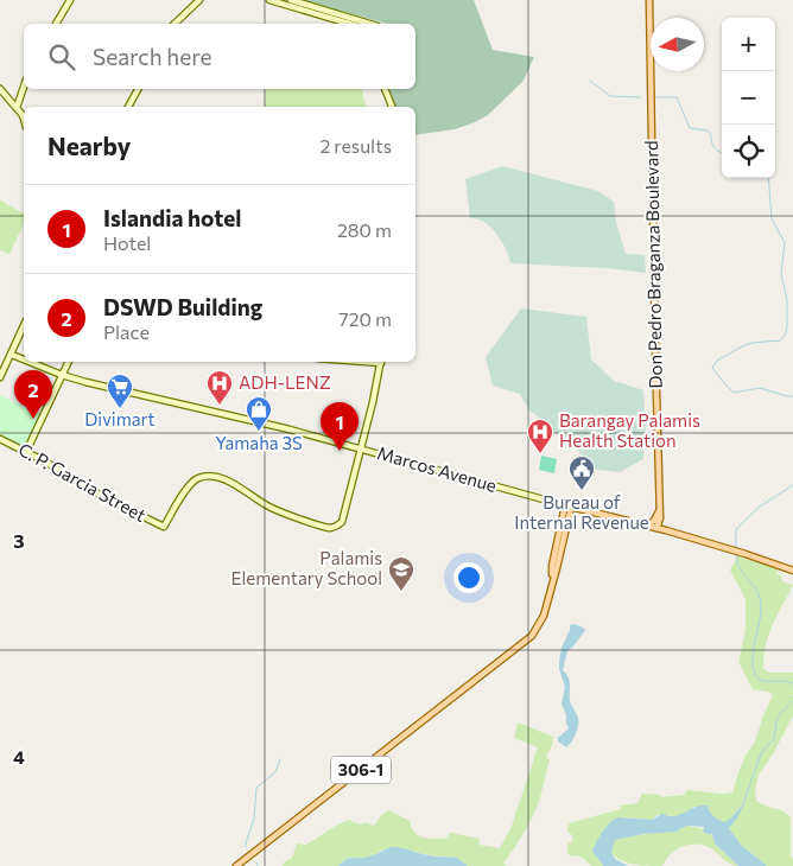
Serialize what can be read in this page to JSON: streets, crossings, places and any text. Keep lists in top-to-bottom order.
{
  "streets": {
    "main road": ["Don Pedro Braganza Boulevard", "Marcos Avenue", "306-1"],
    "street": ["C. P. Garcia Street"]
  },
  "crossings": [
    ["Don Pedro Braganza Boulevard", "Marcos Avenue"],
    ["Marcos Avenue", "C. P. Garcia Street"],
    ["Marcos Avenue", "306-1"]
  ],
  "places": {
    "hospital": ["ADH-LENZ", "Barangay Palamis Health Station"],
    "supermarket": ["Divimart"],
    "shop": ["Yamaha 3S"],
    "public building": ["Bureau of Internal Revenue"],
    "school or university": ["Palamis Elementary School"]
  },
  "north": "left",
  "page": {
    "map_buttons": ["+", "−"],
    "search": "Search here",
    "heading": ["Nearby", "2 results"],
    "list": [
      {
        "mark": "1",
        "name": "Islandia hotel",
        "note": "Hotel",
        "value": "280 m"
      },
      {
        "mark": "2",
        "name": "DSWD Building",
        "note": "Place",
        "value": "720 m"
      }
    ],
    "pins": ["2", "1"]
  },
  "grid": {
    "rows": ["3", "4"]
  }
}
